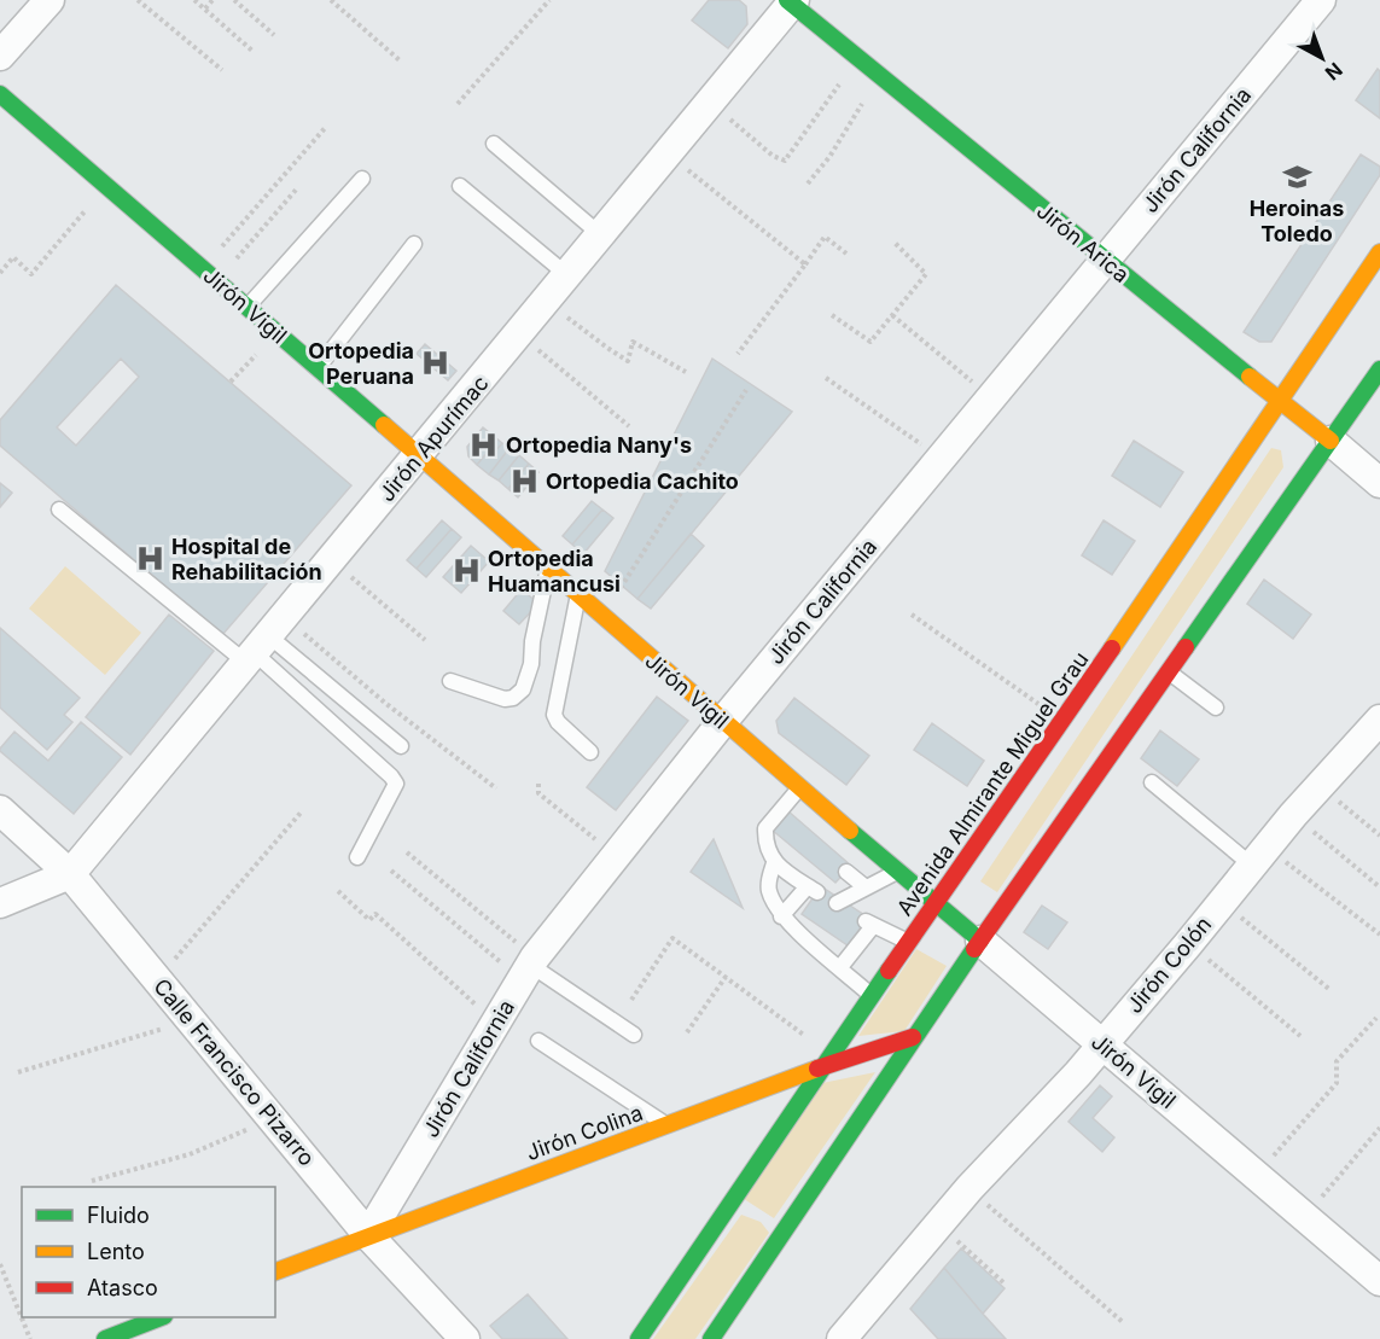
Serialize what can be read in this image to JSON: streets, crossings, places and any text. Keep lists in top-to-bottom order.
{
  "streets": {
    "main road": [
      "Jirón Arica",
      "Jirón Vigil",
      "Avenida Almirante Miguel Grau",
      "Jirón Colina"
    ],
    "street": [
      "Jirón California",
      "Jirón Apurímac",
      "Jirón Colón",
      "Calle Francisco Pizarro"
    ]
  },
  "crossings": [
    ["Jirón California", "Jirón Arica"],
    ["Jirón California", "Jirón Vigil"],
    ["Jirón California", "Calle Francisco Pizarro"],
    ["Jirón California", "Jirón Colina"],
    ["Jirón Arica", "Jirón Apurímac"],
    ["Jirón Arica", "Avenida Almirante Miguel Grau"],
    ["Jirón Vigil", "Jirón Apurímac"],
    ["Jirón Vigil", "Avenida Almirante Miguel Grau"],
    ["Jirón Vigil", "Jirón Colón"],
    ["Jirón Apurímac", "Calle Francisco Pizarro"],
    ["Avenida Almirante Miguel Grau", "Jirón Colina"],
    ["Calle Francisco Pizarro", "Jirón Colina"]
  ],
  "places": {
    "school or university": ["Heroinas Toledo"],
    "hospital": [
      "Ortopedia Peruana",
      "Ortopedia Nany's",
      "Ortopedia Cachito",
      "Hospital de Rehabilitación",
      "Ortopedia Huamancusi"
    ]
  },
  "legend": ["Fluido", "Lento", "Atasco"],
  "north": "bottom right"
}
